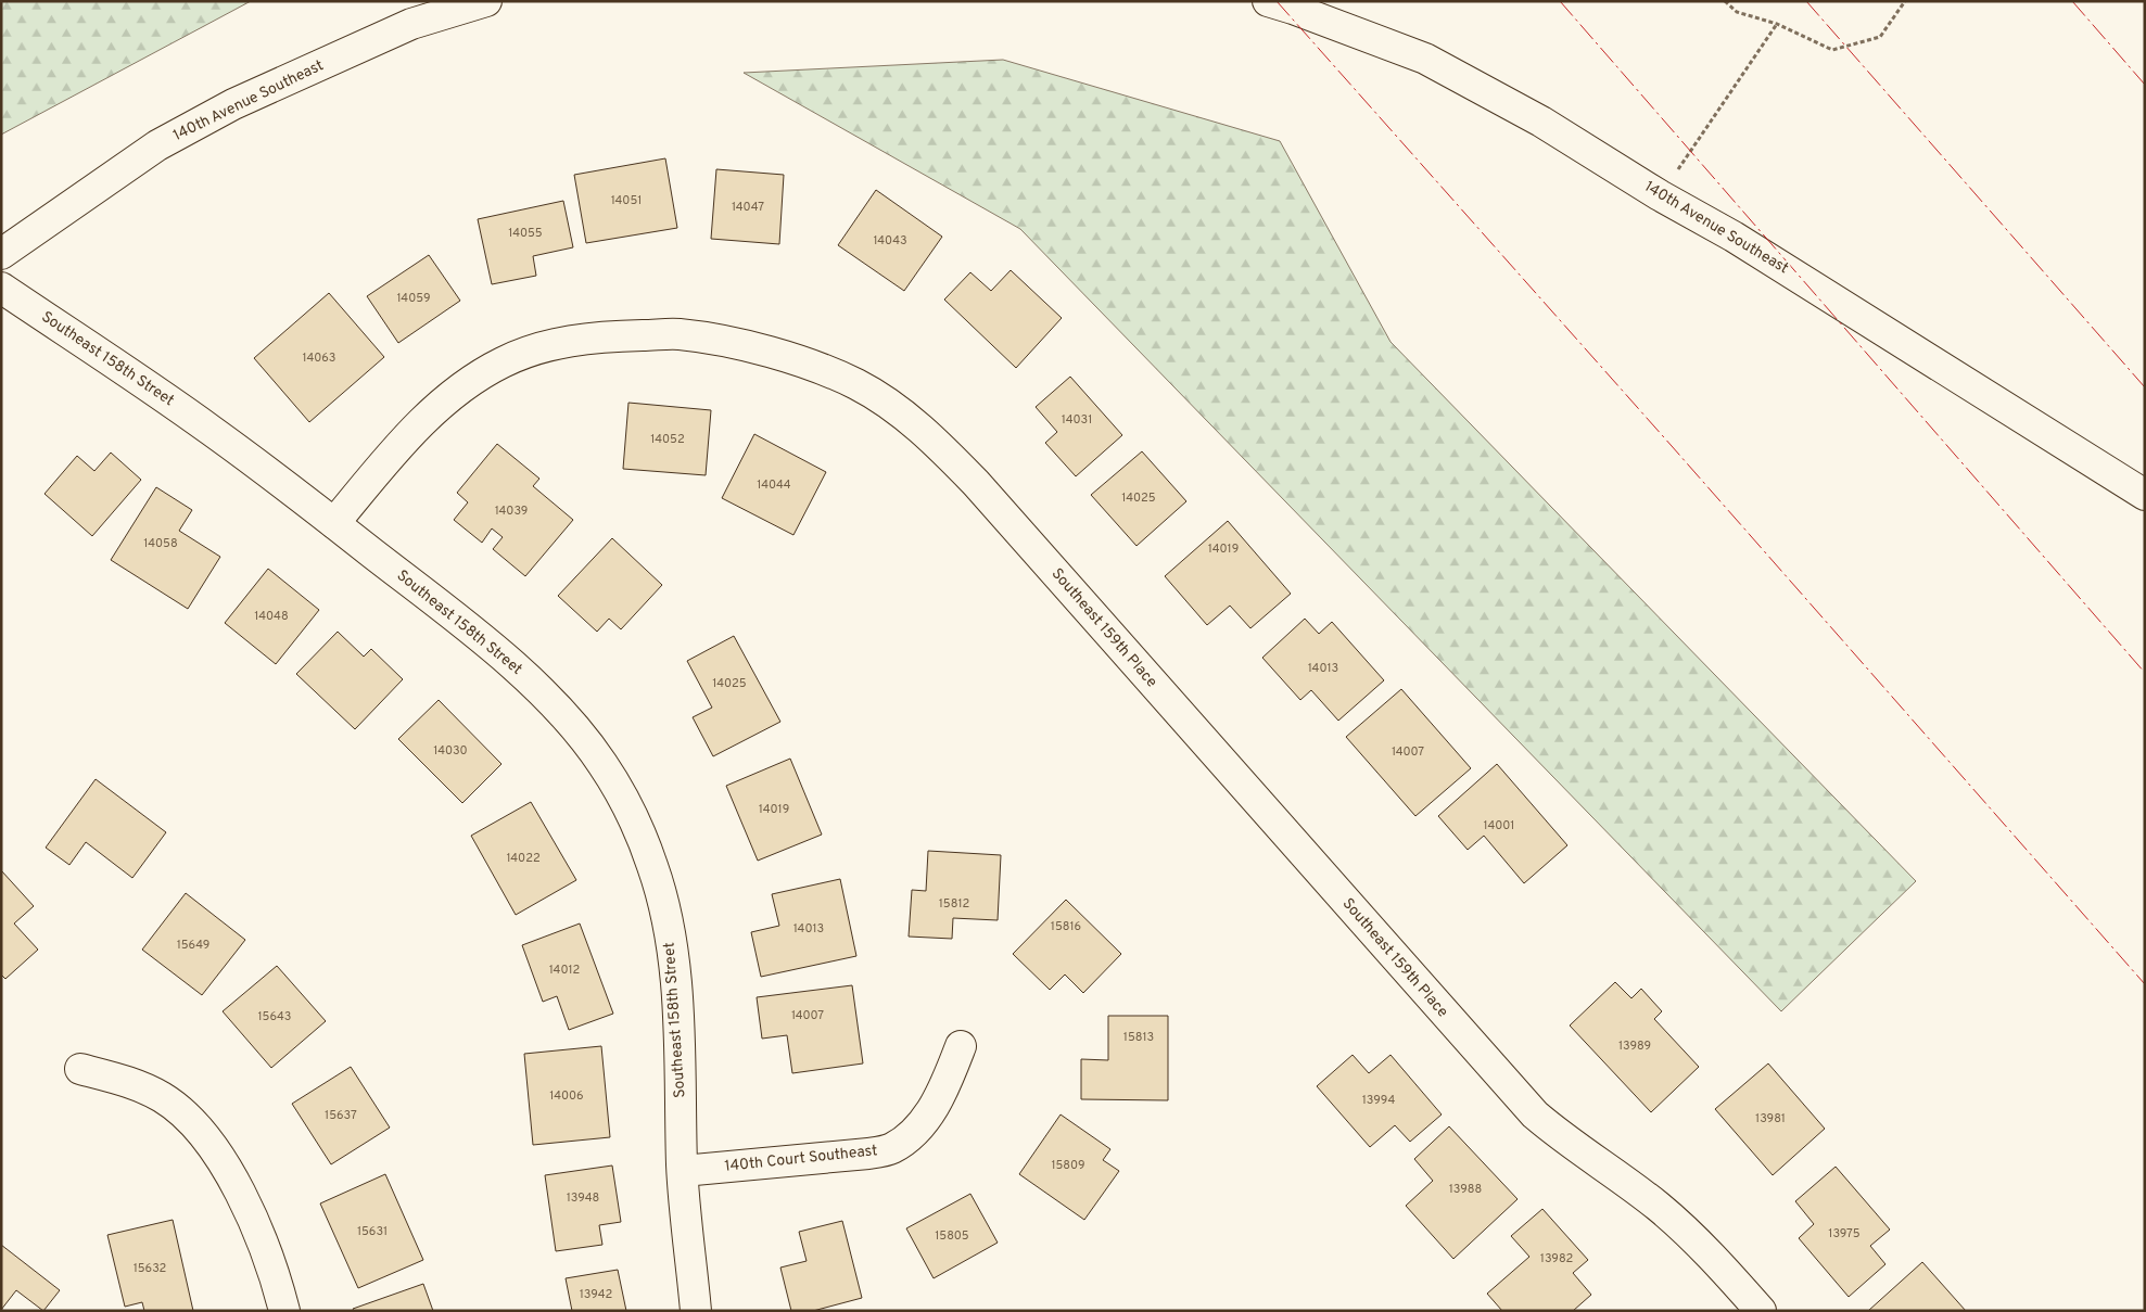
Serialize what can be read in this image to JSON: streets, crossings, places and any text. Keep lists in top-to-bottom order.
{
  "streets": {
    "street": [
      "140th Avenue Southeast",
      "Southeast 158th Street",
      "Southeast 159th Place",
      "140th Court Southeast"
    ]
  },
  "crossings": [
    ["Southeast 158th Street", "Southeast 159th Place"],
    ["Southeast 158th Street", "140th Court Southeast"]
  ],
  "house_numbers": [
    "14051",
    "14047",
    "14055",
    "14043",
    "14059",
    "14063",
    "14031",
    "14052",
    "14044",
    "14025",
    "14039",
    "14058",
    "14019",
    "14048",
    "14013",
    "14025",
    "14030",
    "14007",
    "14019",
    "14001",
    "14022",
    "15812",
    "15816",
    "14013",
    "15649",
    "14012",
    "14007",
    "15643",
    "15813",
    "13989",
    "14006",
    "13994",
    "15637",
    "13981",
    "15809",
    "13988",
    "13948",
    "15631",
    "13975",
    "15805",
    "13982",
    "15632",
    "13942"
  ]
}
